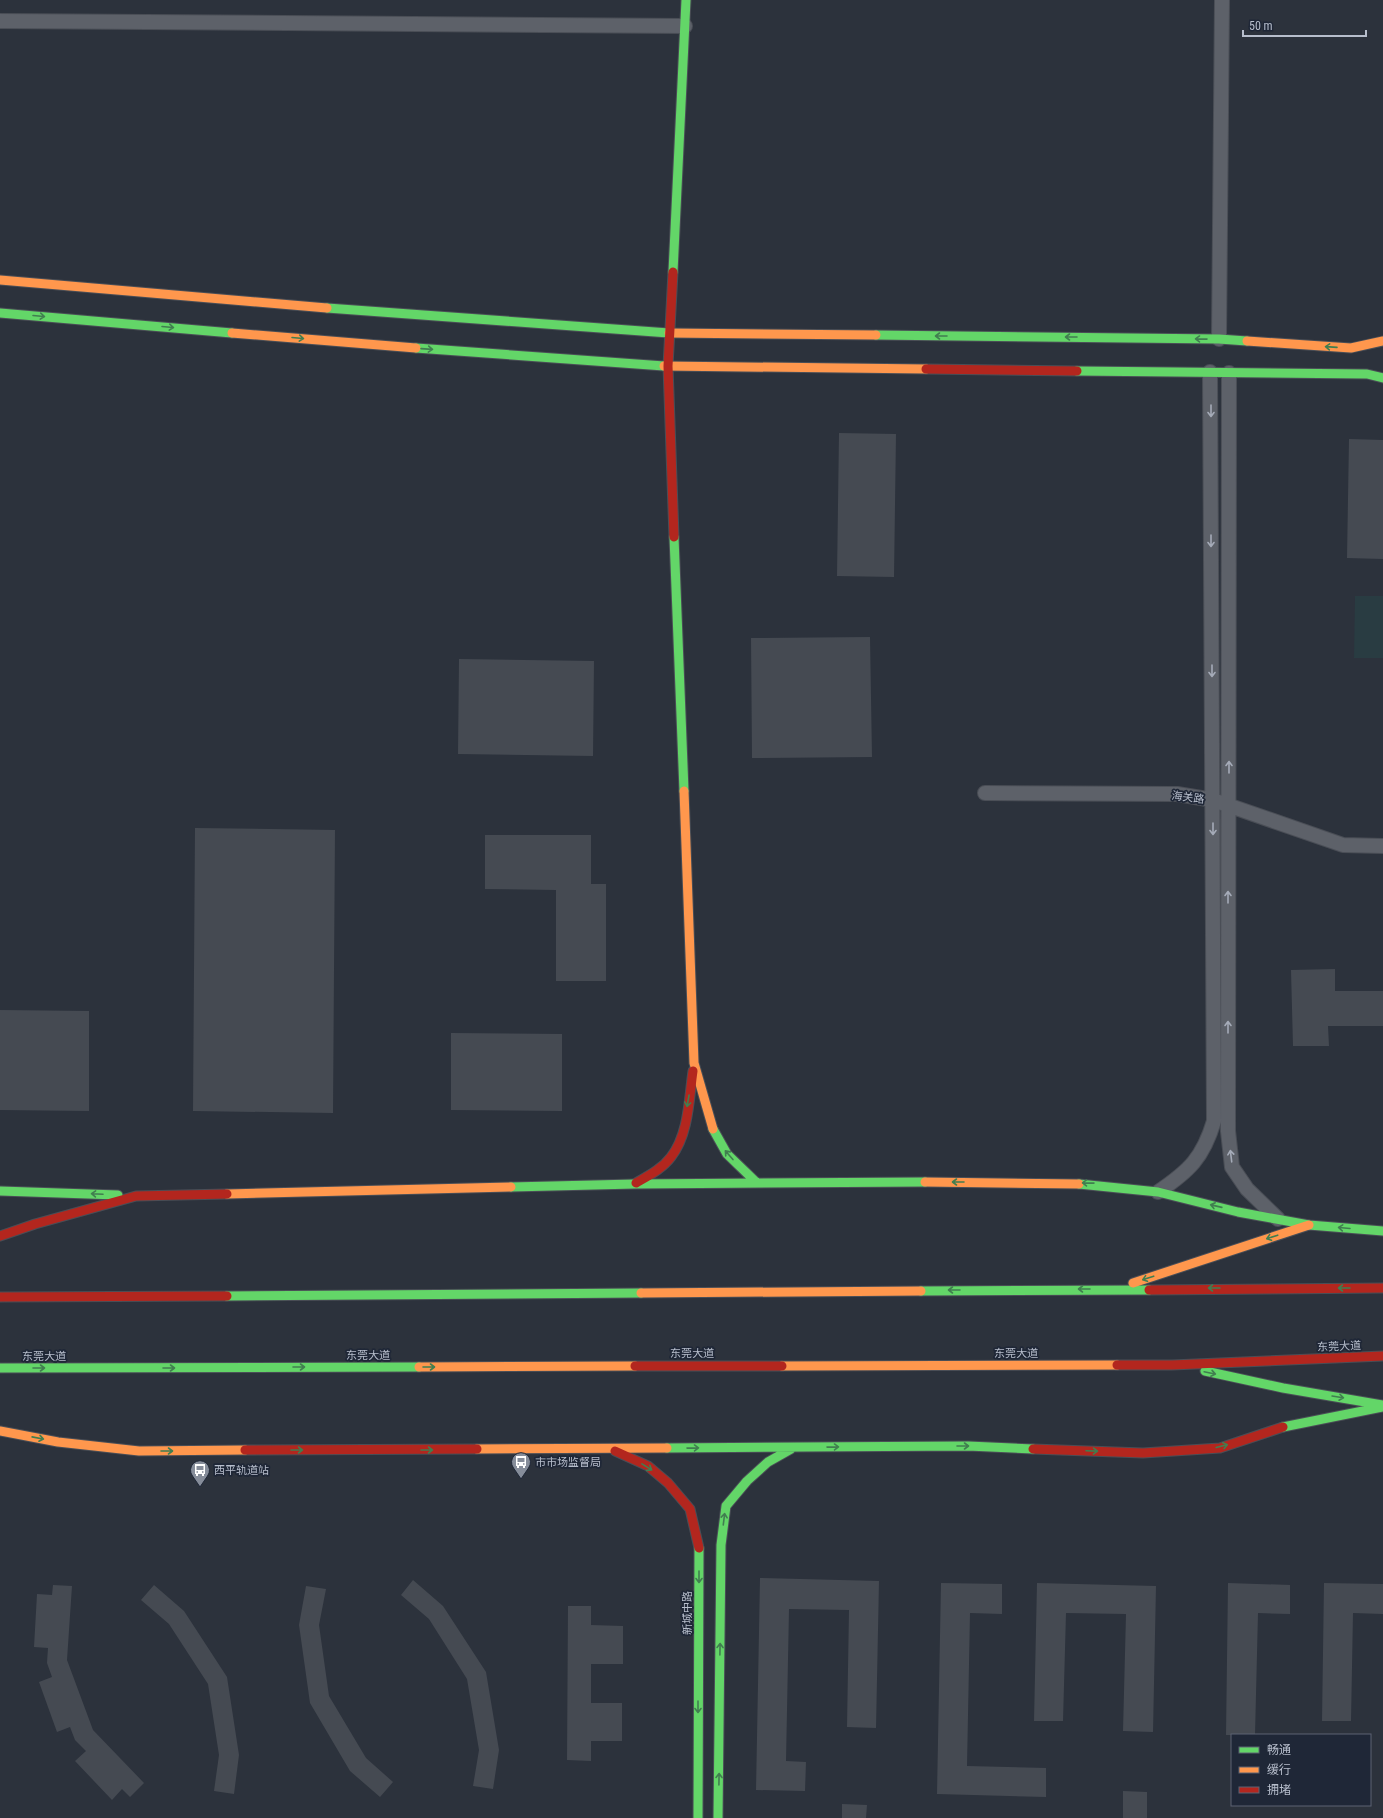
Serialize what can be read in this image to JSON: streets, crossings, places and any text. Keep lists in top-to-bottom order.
{
  "streets": {
    "main road": ["东莞大道", "新城中路"],
    "street": ["海关路"]
  },
  "one_way": ["新城中路"],
  "places": {
    "bus stop": ["市市场监督局", "西平轨道站"]
  },
  "legend": ["畅通", "缓行", "拥堵"],
  "scale_bar": "50 m"
}
